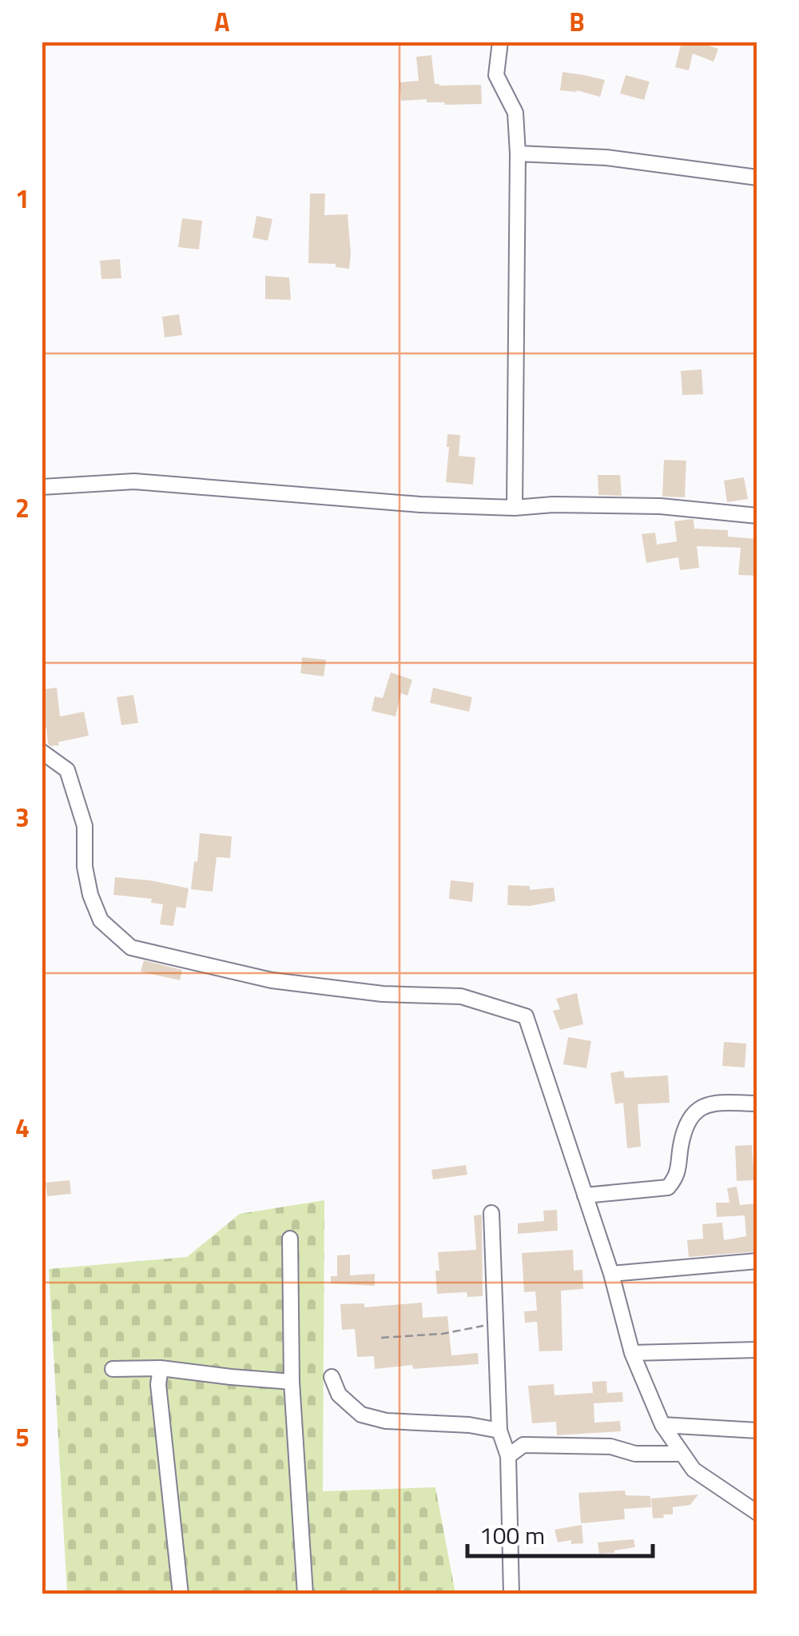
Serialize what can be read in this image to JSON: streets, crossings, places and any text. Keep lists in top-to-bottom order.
{
  "scale_bar": "100 m",
  "grid": {
    "columns": ["A", "B"],
    "rows": [
      "1",
      "2",
      "3",
      "4",
      "5"
    ]
  }
}
